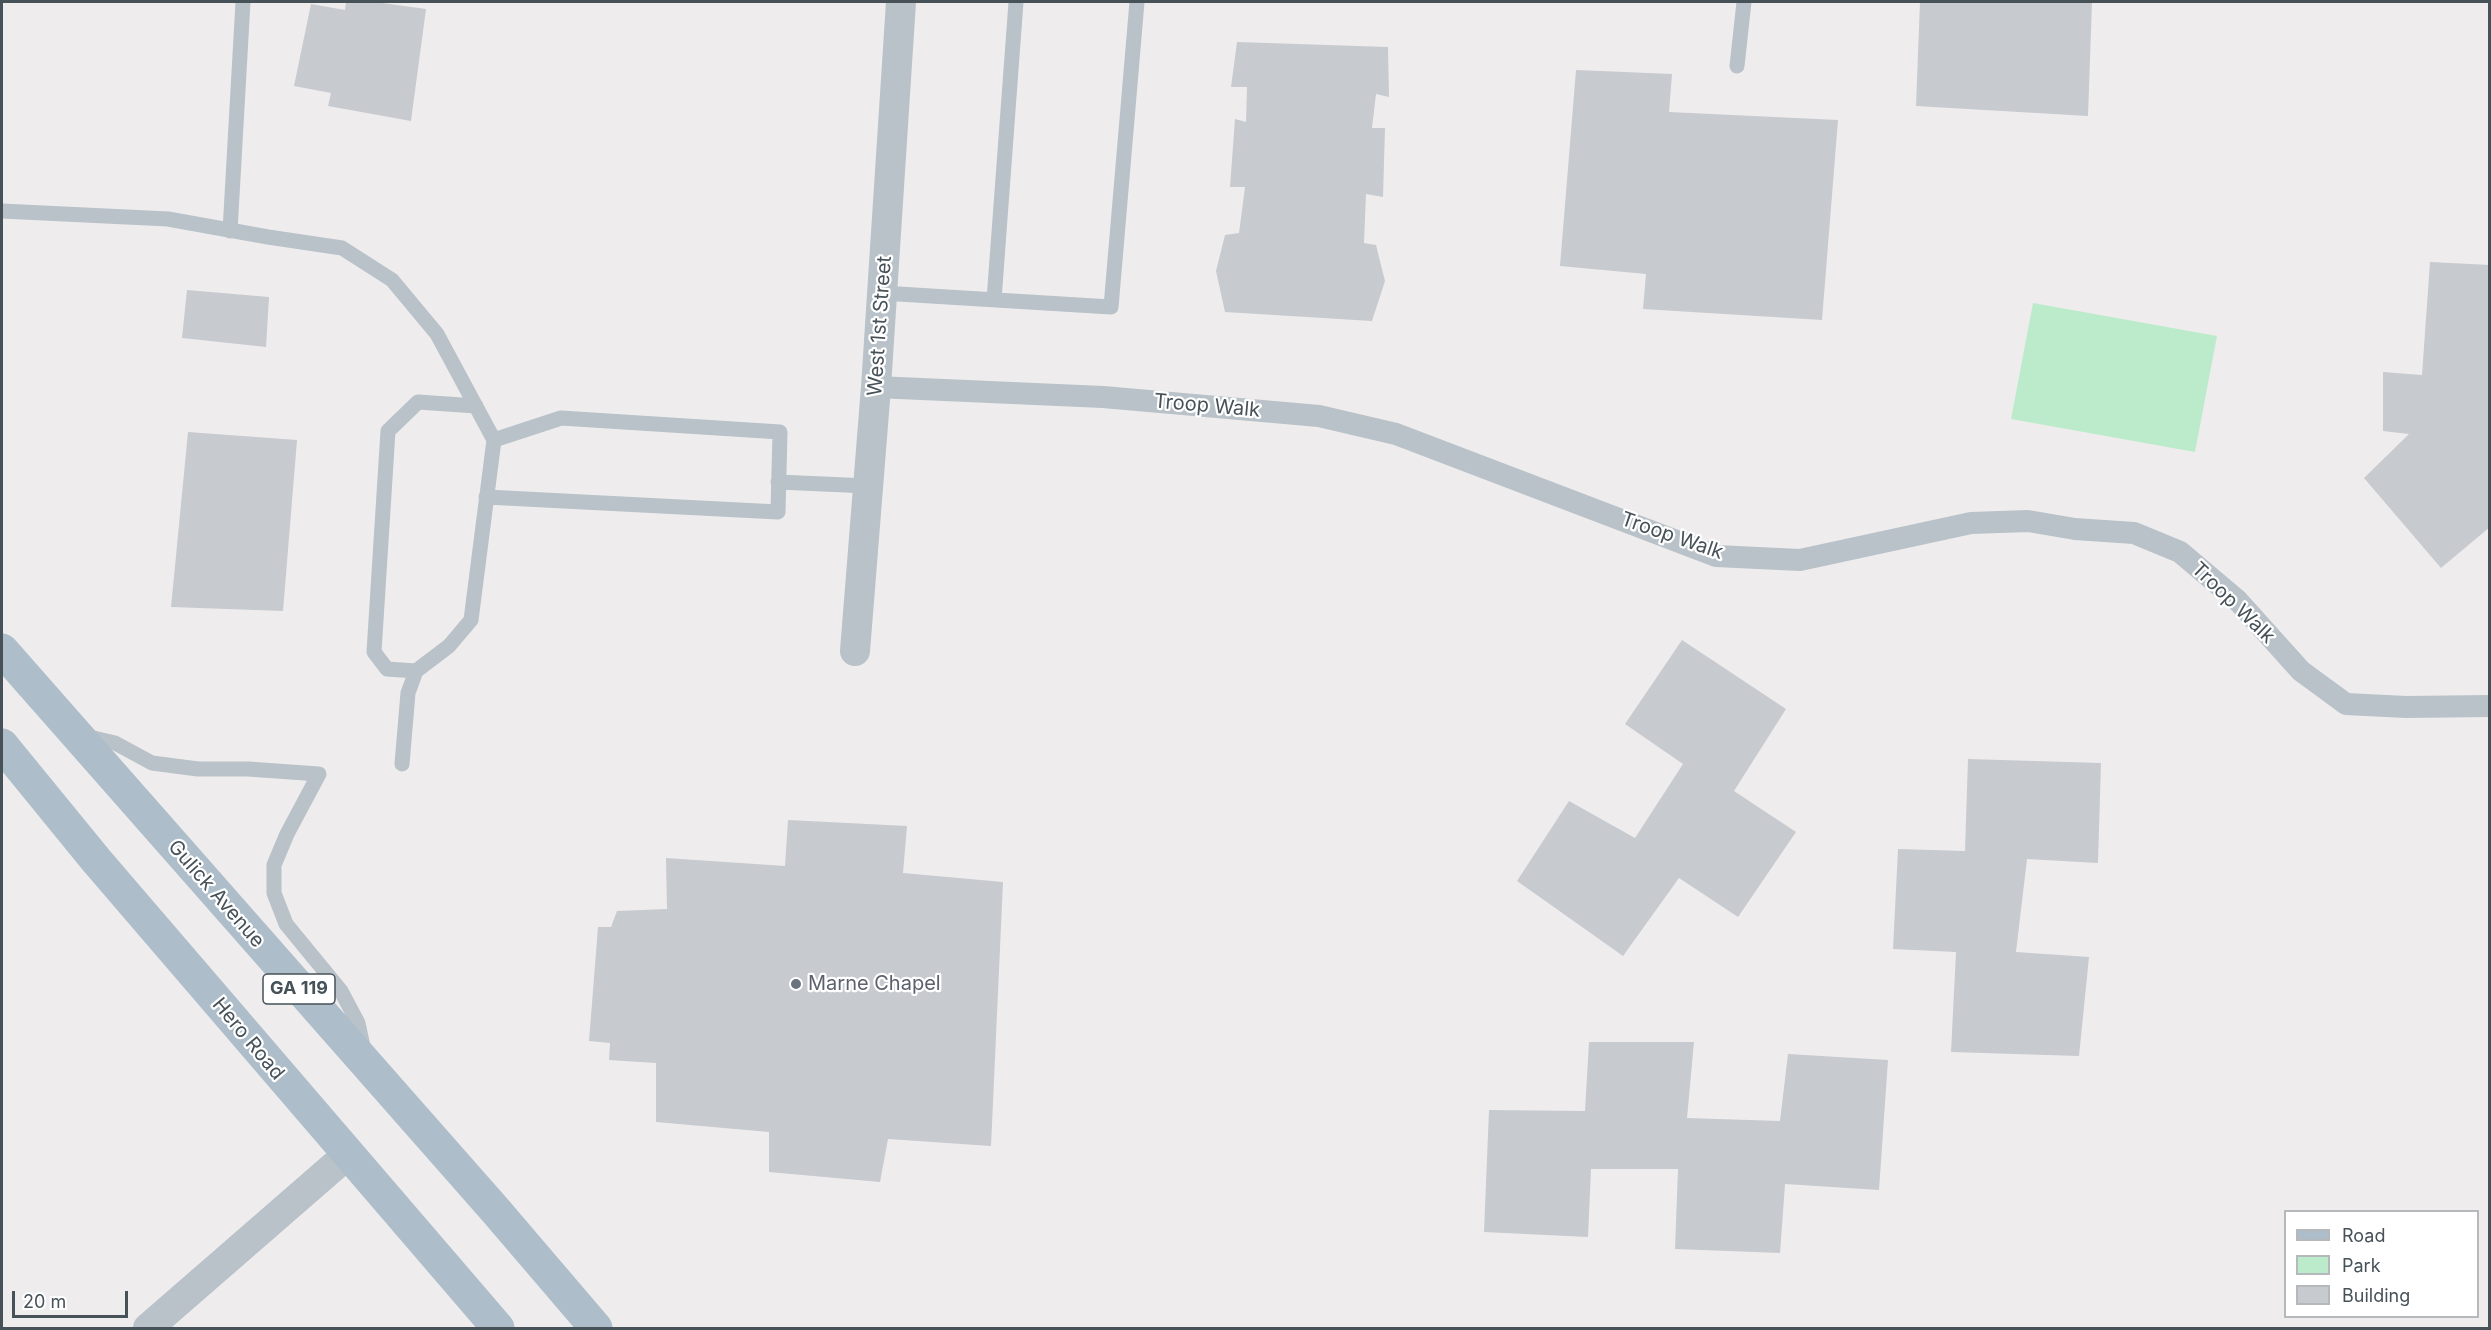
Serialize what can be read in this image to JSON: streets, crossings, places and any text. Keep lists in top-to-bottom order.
{
  "streets": {
    "main road": ["Gulick Avenue", "GA 119", "Hero Road"],
    "street": ["West 1st Street", "Troop Walk"]
  },
  "crossings": [
    ["West 1st Street", "Troop Walk"]
  ],
  "places": ["Marne Chapel"],
  "legend": ["Road", "Park", "Building"],
  "scale_bar": "20 m"
}
